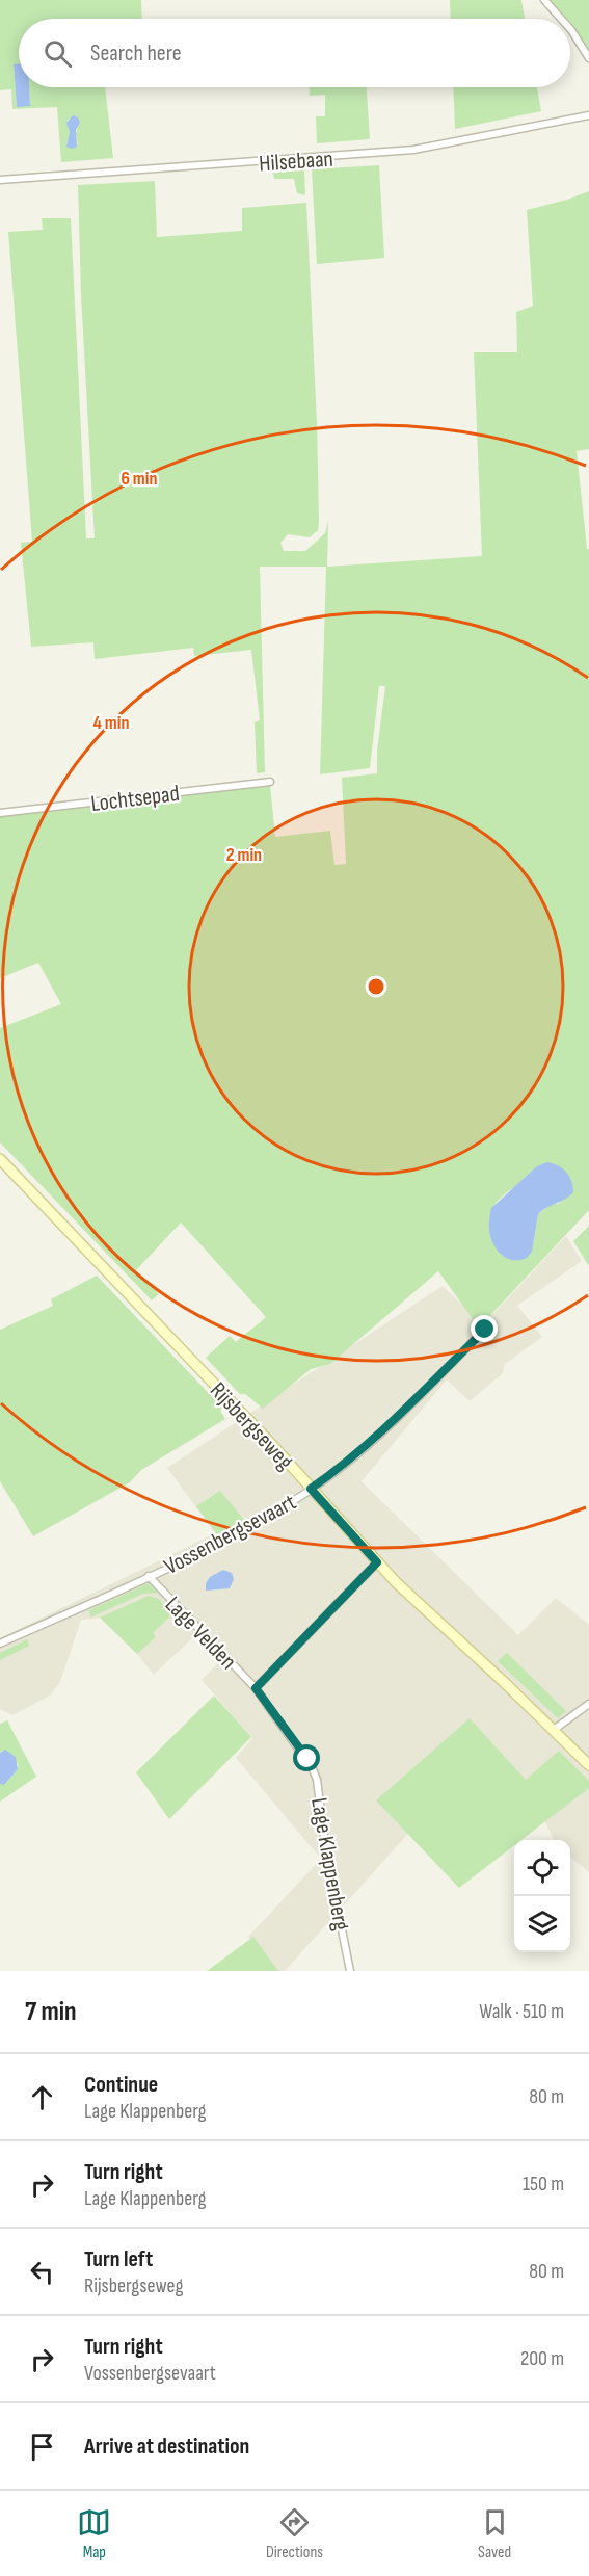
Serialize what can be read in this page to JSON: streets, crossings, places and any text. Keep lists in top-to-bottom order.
{
  "streets": {
    "main road": ["Rijsbergseweg"],
    "street": [
      "Hilsebaan",
      "Lochtsepad",
      "Vossenbergsevaart",
      "Lage Velden",
      "Lage Klappenberg"
    ]
  },
  "crossings": [
    ["Rijsbergseweg", "Vossenbergsevaart"],
    ["Vossenbergsevaart", "Lage Velden"],
    ["Lage Velden", "Lage Klappenberg"]
  ],
  "page": {
    "search": "Search here",
    "heading": ["7 min", "Walk · 510 m"],
    "list": [
      ["Continue", "Lage Klappenberg", "80 m"],
      ["Turn right", "Lage Klappenberg", "150 m"],
      ["Turn left", "Rijsbergseweg", "80 m"],
      ["Turn right", "Vossenbergsevaart", "200 m"],
      "Arrive at destination"
    ],
    "nav": ["Map", "Directions", "Saved"]
  },
  "rings": ["6 min", "4 min", "2 min"]
}
